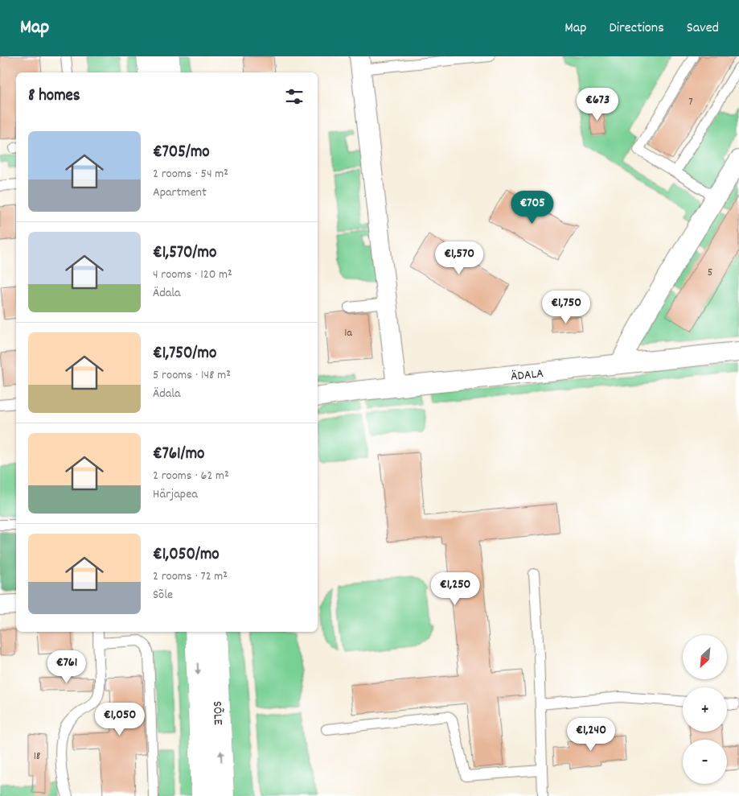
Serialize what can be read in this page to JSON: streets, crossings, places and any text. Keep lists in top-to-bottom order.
{
  "streets": {
    "main road": ["SÕLE"],
    "street": ["ÄDALA"]
  },
  "house_numbers": [
    "7",
    "5",
    "1a",
    "18"
  ],
  "north": "bottom left",
  "page": {
    "header": "Map",
    "nav": ["Map", "Directions", "Saved"],
    "heading": "8 homes",
    "price": [
      "€673",
      "€705",
      "€1,570",
      "€1,750",
      "€1,250",
      "€761",
      "€1,050",
      "€1,240"
    ],
    "list": [
      {
        "name": "€705/mo",
        "note": "2 rooms · 54 m² · Apartment"
      },
      {
        "name": "€1,570/mo",
        "note": "4 rooms · 120 m² · Ädala"
      },
      {
        "name": "€1,750/mo",
        "note": "5 rooms · 148 m² · Ädala"
      },
      {
        "name": "€761/mo",
        "note": "2 rooms · 62 m² · Härjapea"
      },
      {
        "name": "€1,050/mo",
        "note": "2 rooms · 72 m² · Sõle"
      }
    ],
    "map_buttons": ["+", "−"]
  }
}
